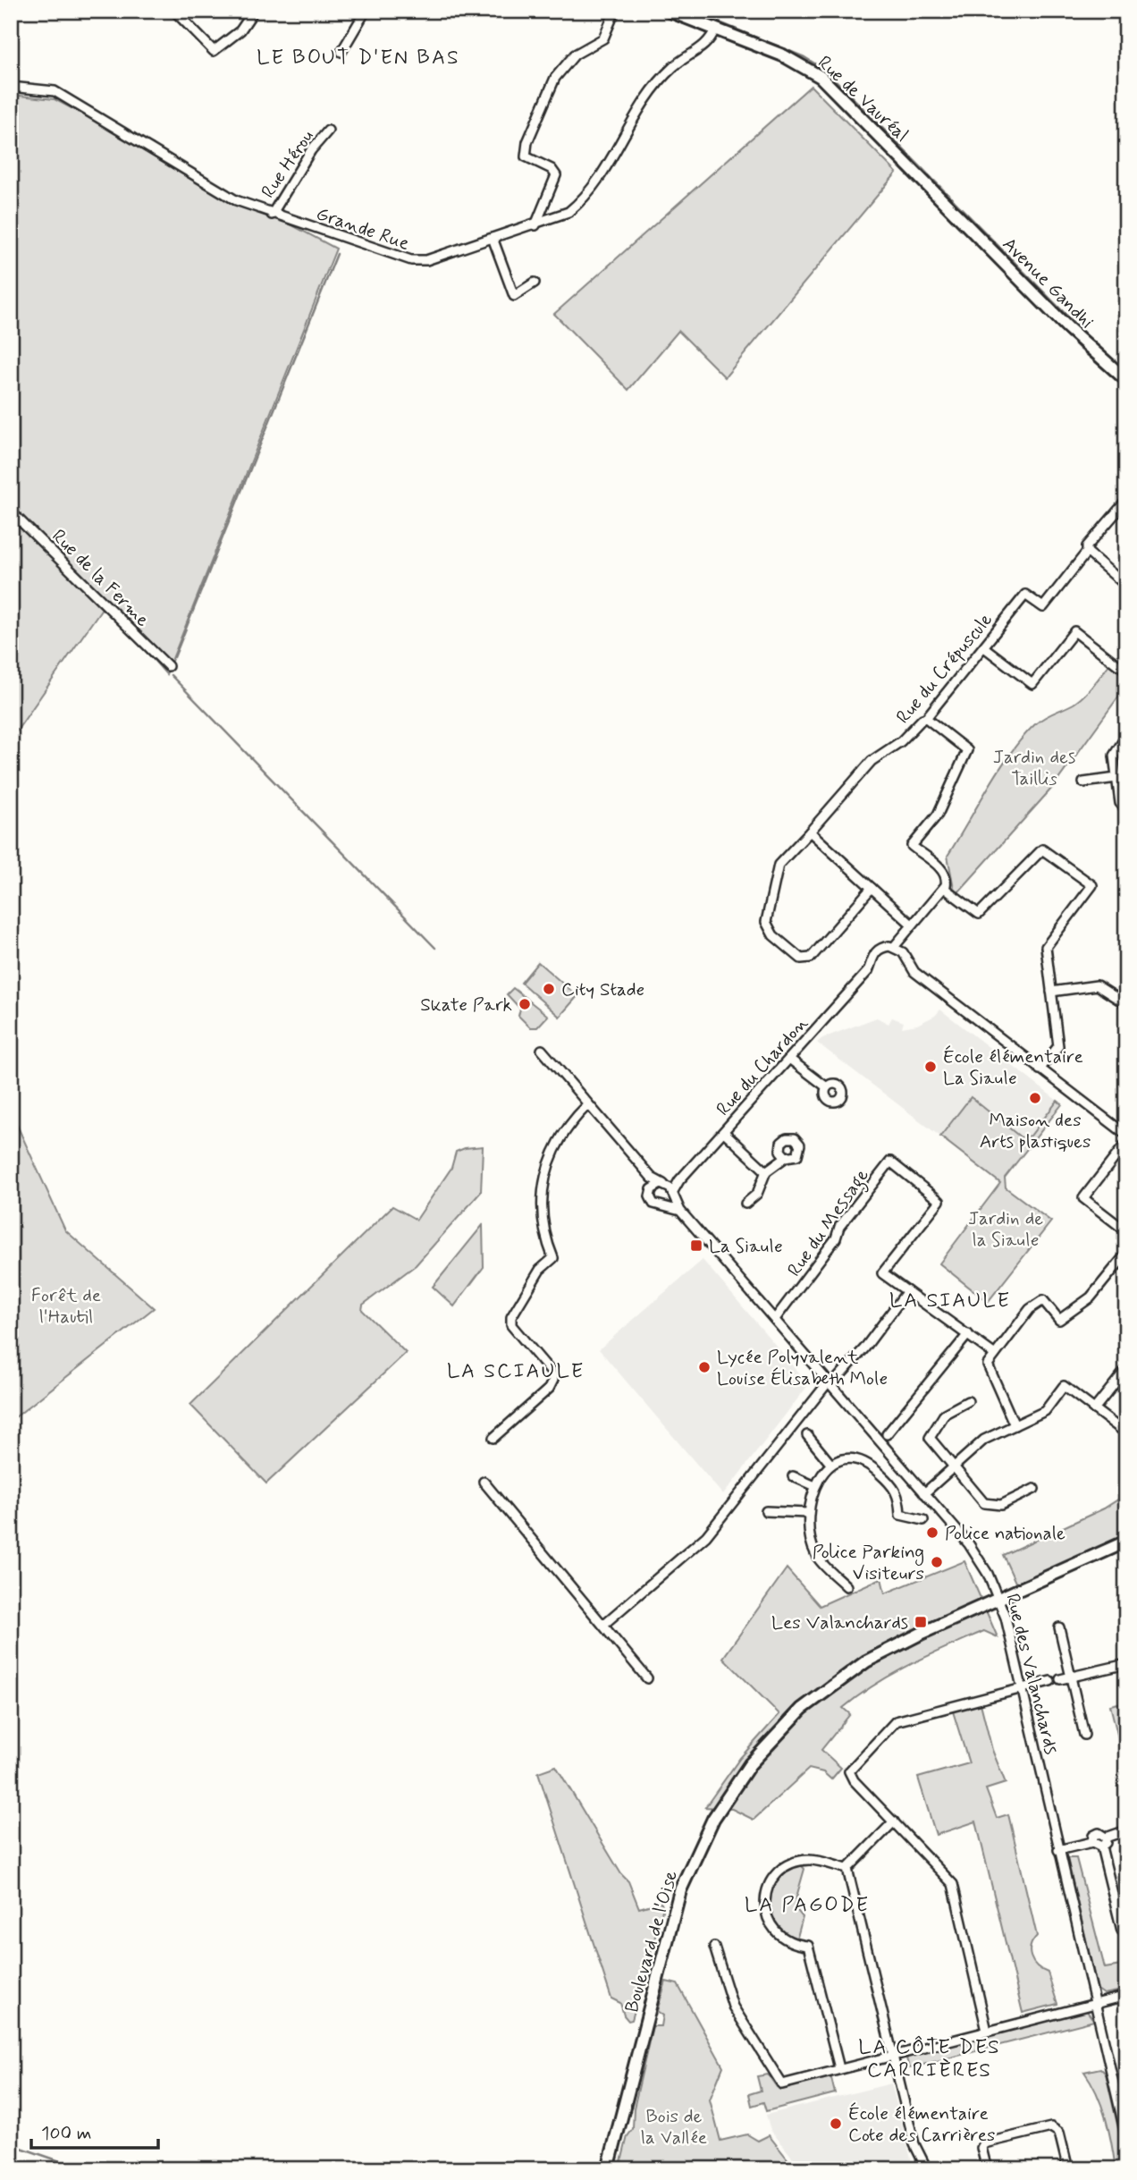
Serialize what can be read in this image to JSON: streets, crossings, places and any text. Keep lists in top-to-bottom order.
{
  "streets": {
    "main road": ["Rue de Vauréal", "Avenue Gandhi", "Boulevard de l'Oise"],
    "street": [
      "Rue Hérou",
      "Grande Rue",
      "Rue de la Ferme",
      "Rue du Crépuscule",
      "Rue du Chardon",
      "Rue du Message",
      "Rue des Valanchards"
    ]
  },
  "crossings": [
    ["Rue de Vauréal", "Grande Rue"],
    ["Rue de Vauréal", "Avenue Gandhi"],
    ["Rue Hérou", "Grande Rue"],
    ["Rue du Chardon", "Rue des Valanchards"],
    ["Rue du Message", "Rue des Valanchards"],
    ["Rue des Valanchards", "Boulevard de l'Oise"]
  ],
  "districts": [
    "LE BOUT D'EN BAS",
    "LA SIAULE",
    "LA SCIAULE",
    "LA PAGODE",
    "LA CÔTE DES CARRIÈRES"
  ],
  "parks": [
    "Jardin des Taillis",
    "Jardin de la Siaule",
    "Forêt de l'Hautil",
    "Bois de la Vallée"
  ],
  "places": {
    "other": [
      "City Stade",
      "Skate Park",
      "École élémentaire La Siaule",
      "Maison des Arts plastiques",
      "Lycée Polyvalent Louise Élisabeth Mole",
      "Police nationale",
      "Police Parking Visiteurs",
      "École élémentaire Cote des Carrières"
    ],
    "transit": ["La Siaule", "Les Valanchards"]
  },
  "scale_bar": "100 m"
}
